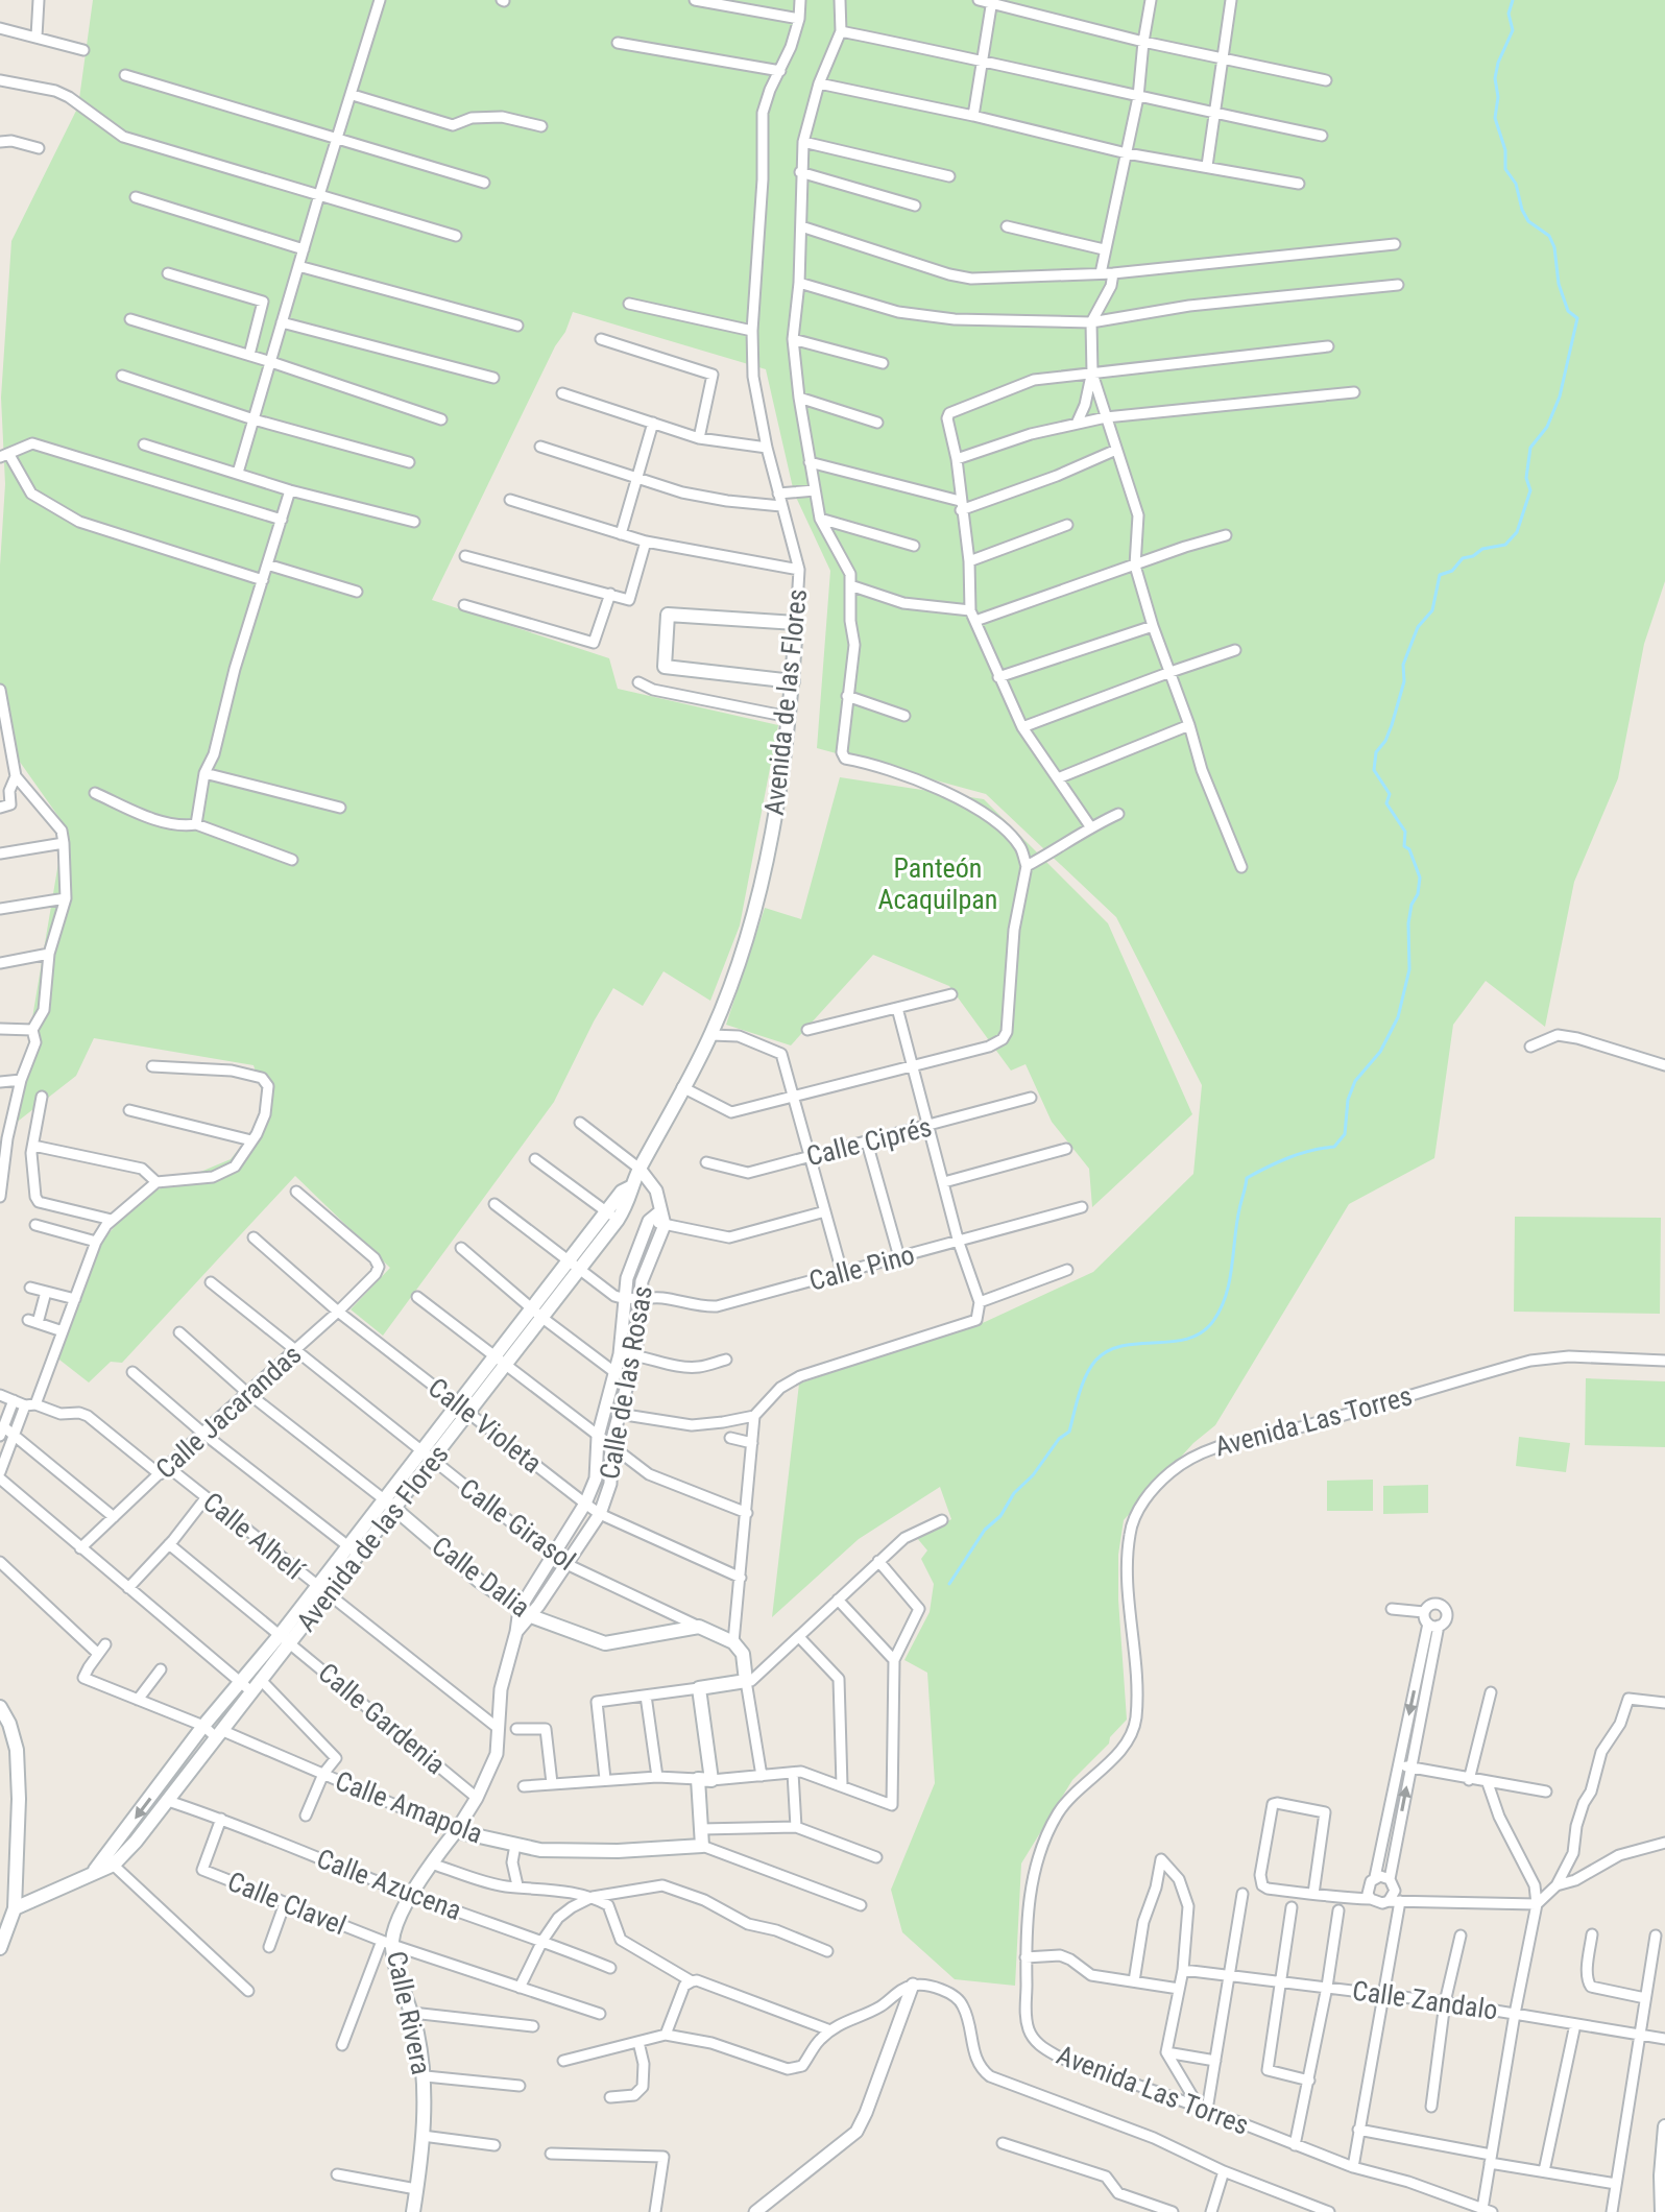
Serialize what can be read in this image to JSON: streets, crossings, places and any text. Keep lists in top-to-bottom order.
{
  "streets": {
    "main road": [
      "Avenida de las Flores",
      "Calle Girasol",
      "Calle Dalia",
      "Calle Amapola",
      "Calle Rivera"
    ],
    "street": [
      "Calle Ciprés",
      "Calle Pino",
      "Calle de las Rosas",
      "Calle Jacarandas",
      "Avenida Las Torres",
      "Calle Violeta",
      "Calle Alhelí",
      "Calle Gardenia",
      "Calle Azucena",
      "Calle Clavel",
      "Calle Zandalo"
    ]
  },
  "crossings": [
    ["Avenida de las Flores", "Calle Violeta"],
    ["Avenida de las Flores", "Calle Girasol"],
    ["Avenida de las Flores", "Calle Alhelí"],
    ["Avenida de las Flores", "Calle Dalia"],
    ["Avenida de las Flores", "Calle Gardenia"],
    ["Avenida de las Flores", "Calle Amapola"],
    ["Avenida de las Flores", "Calle Azucena"],
    ["Calle Pino", "Calle de las Rosas"],
    ["Calle de las Rosas", "Calle Violeta"],
    ["Calle de las Rosas", "Calle Girasol"],
    ["Calle de las Rosas", "Calle Alhelí"],
    ["Calle de las Rosas", "Calle Dalia"],
    ["Calle de las Rosas", "Calle Gardenia"],
    ["Calle de las Rosas", "Calle Amapola"],
    ["Calle de las Rosas", "Calle Rivera"],
    ["Calle Jacarandas", "Calle Violeta"],
    ["Calle Jacarandas", "Calle Girasol"],
    ["Calle Jacarandas", "Calle Alhelí"],
    ["Calle Jacarandas", "Calle Dalia"],
    ["Calle Girasol", "Calle Dalia"],
    ["Calle Amapola", "Calle Rivera"],
    ["Calle Azucena", "Calle Clavel"],
    ["Calle Azucena", "Calle Rivera"],
    ["Calle Clavel", "Calle Rivera"]
  ],
  "parks": ["Panteón Acaquilpan"]
}
